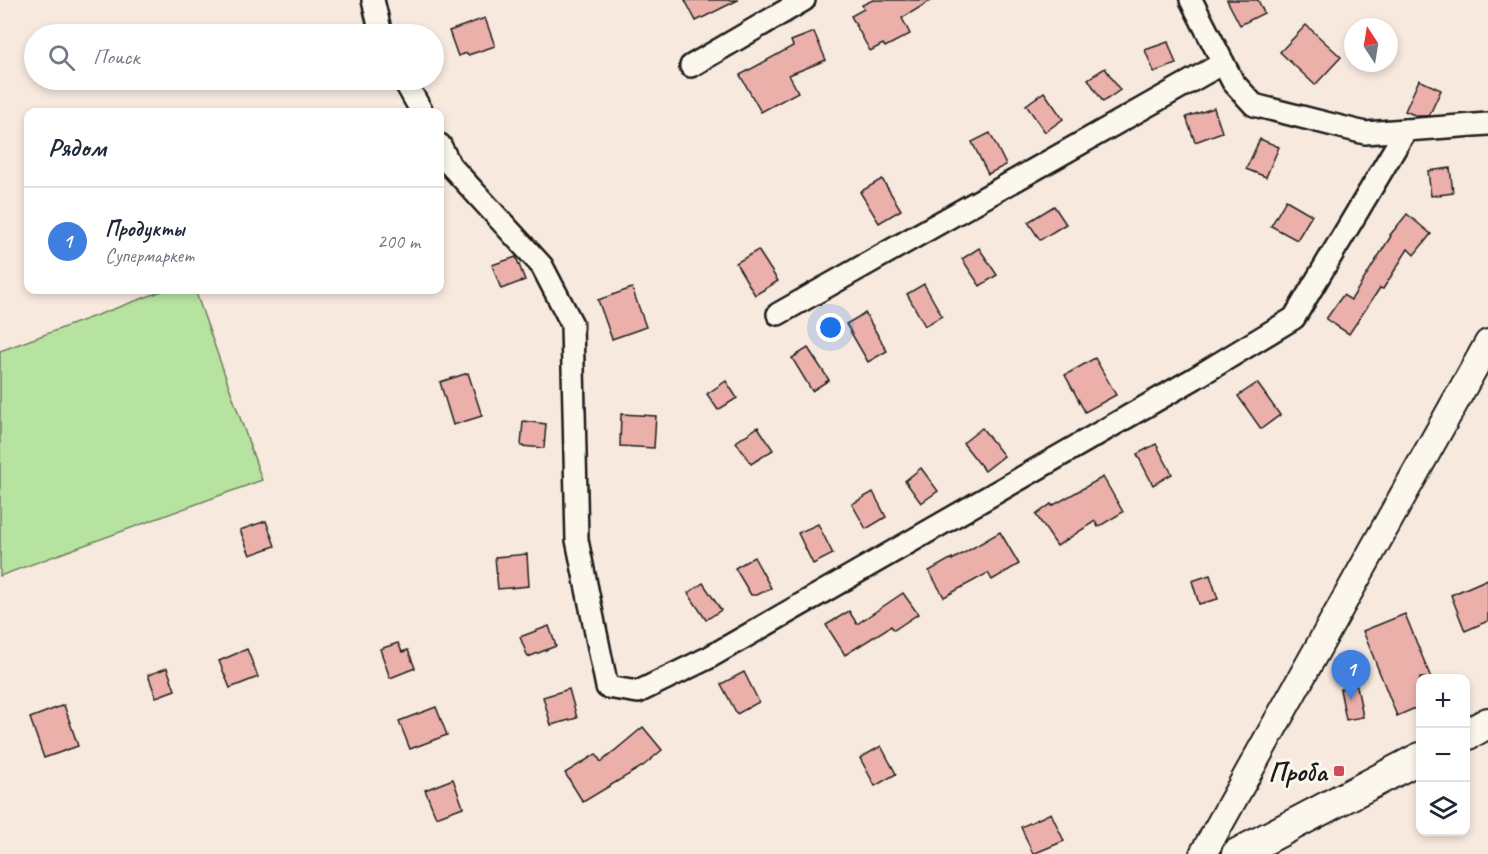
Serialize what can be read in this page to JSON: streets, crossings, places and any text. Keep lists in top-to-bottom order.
{
  "places": {
    "transit": ["Проба"]
  },
  "north": "top",
  "page": {
    "search": "Поиск",
    "heading": "Рядом",
    "list": [
      {
        "mark": "1",
        "name": "Продукты",
        "note": "Супермаркет",
        "value": "200 m"
      }
    ],
    "pins": "1",
    "map_buttons": ["+", "−"]
  }
}
